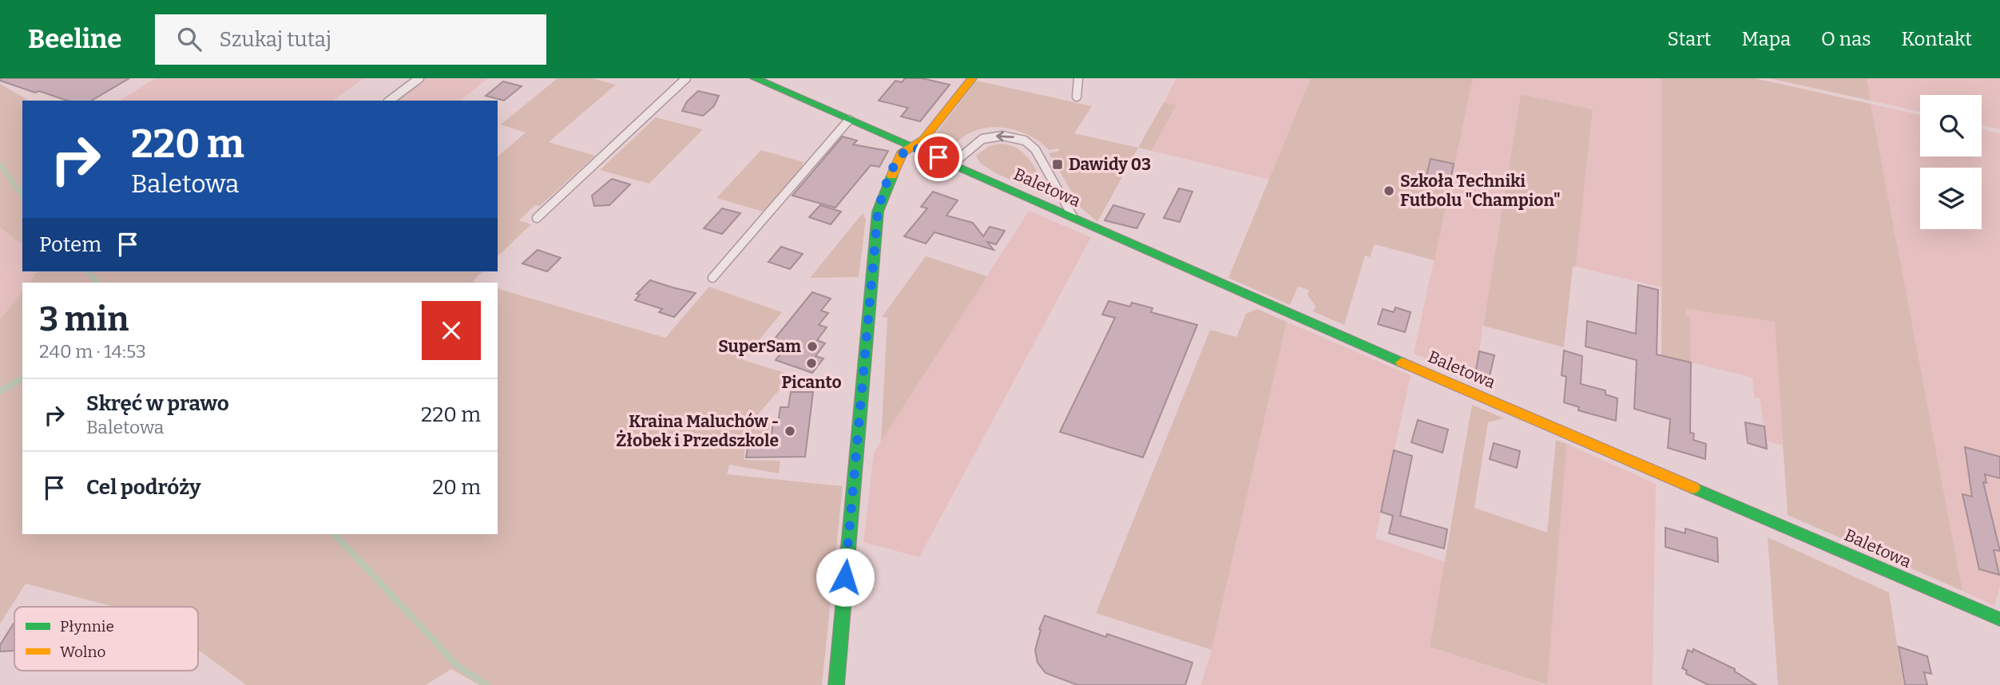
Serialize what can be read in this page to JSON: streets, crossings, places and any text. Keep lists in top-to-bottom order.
{
  "streets": {
    "street": ["Baletowa"]
  },
  "places": {
    "transit": ["Dawidy 03"],
    "other": [
      "Szkoła Techniki Futbolu \"Champion\"",
      "SuperSam",
      "Picanto",
      "Kraina Maluchów - Żłobek i Przedszkole"
    ]
  },
  "legend": ["Płynnie", "Wolno"],
  "page": {
    "header": "Beeline",
    "search": "Szukaj tutaj",
    "nav": [
      "Start",
      "Mapa",
      "O nas",
      "Kontakt"
    ],
    "turn": ["220 m", "Baletowa"],
    "then": "Potem",
    "heading": ["3 min", "240 m · 14:53"],
    "list": [
      {
        "name": "Skręć w prawo",
        "note": "Baletowa",
        "value": "220 m"
      },
      {
        "name": "Cel podróży",
        "value": "20 m"
      }
    ]
  }
}
